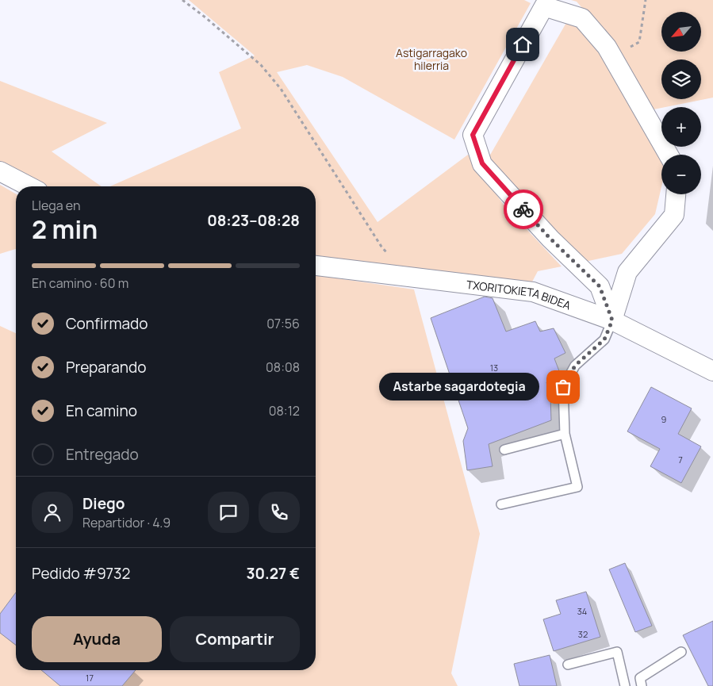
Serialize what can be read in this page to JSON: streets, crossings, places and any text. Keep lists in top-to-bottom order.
{
  "streets": {
    "street": ["TXORITOKIETA BIDEA"]
  },
  "parks": ["Astigarragako hilerria"],
  "places": ["Astarbe sagardotegia"],
  "house_numbers": [
    "13",
    "9",
    "7",
    "34",
    "32",
    "17"
  ],
  "north": "bottom left",
  "page": {
    "map_buttons": ["+", "−"],
    "heading": ["2 min", "Llega en", "08:23–08:28"],
    "panel": [
      "Diego",
      "Repartidor · 4.9",
      "Pedido #9732",
      "30.27 €"
    ],
    "bar": "En camino · 60 m",
    "list": [
      ["Confirmado", "07:56"],
      ["Preparando", "08:08"],
      ["En camino", "08:12"],
      "Entregado"
    ],
    "bubble": "Astarbe sagardotegia",
    "buttons": ["Ayuda", "Compartir"]
  }
}
